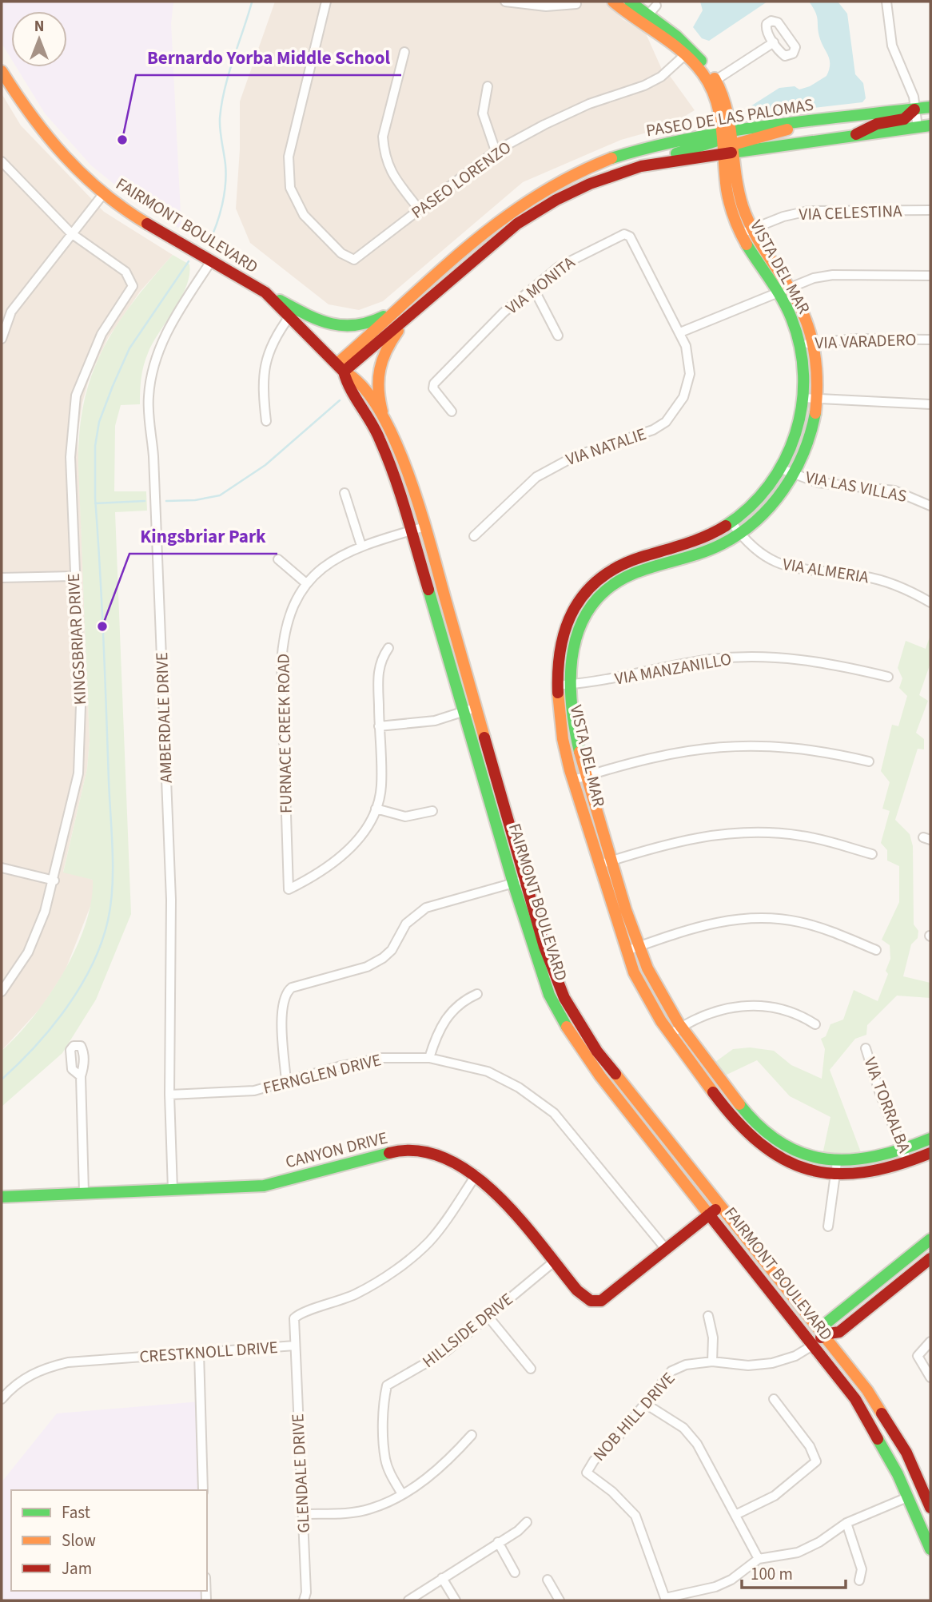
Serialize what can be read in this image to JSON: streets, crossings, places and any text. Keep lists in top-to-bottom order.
{
  "streets": {
    "street": [
      "PASEO DE LAS PALOMAS",
      "PASEO LORENZO",
      "VIA CELESTINA",
      "FAIRMONT BOULEVARD",
      "VISTA DEL MAR",
      "VIA MONITA",
      "VIA VARADERO",
      "VIA NATALIE",
      "VIA LAS VILLAS",
      "VIA ALMERIA",
      "KINGSBRIAR DRIVE",
      "VIA MANZANILLO",
      "AMBERDALE DRIVE",
      "FURNACE CREEK ROAD",
      "FERNGLEN DRIVE",
      "VIA TORRALBA",
      "CANYON DRIVE",
      "HILLSIDE DRIVE",
      "CRESTKNOLL DRIVE",
      "NOB HILL DRIVE",
      "GLENDALE DRIVE"
    ]
  },
  "crossings": [
    ["PASEO DE LAS PALOMAS", "FAIRMONT BOULEVARD"],
    ["PASEO DE LAS PALOMAS", "VISTA DEL MAR"],
    ["VIA CELESTINA", "VISTA DEL MAR"],
    ["FAIRMONT BOULEVARD", "AMBERDALE DRIVE"],
    ["FAIRMONT BOULEVARD", "FURNACE CREEK ROAD"],
    ["FAIRMONT BOULEVARD", "CANYON DRIVE"],
    ["FAIRMONT BOULEVARD", "NOB HILL DRIVE"],
    ["VISTA DEL MAR", "VIA VARADERO"],
    ["VISTA DEL MAR", "VIA LAS VILLAS"],
    ["VISTA DEL MAR", "VIA ALMERIA"],
    ["VISTA DEL MAR", "VIA MANZANILLO"],
    ["VISTA DEL MAR", "VIA TORRALBA"],
    ["VIA MONITA", "VIA NATALIE"],
    ["AMBERDALE DRIVE", "FERNGLEN DRIVE"],
    ["AMBERDALE DRIVE", "CANYON DRIVE"],
    ["FERNGLEN DRIVE", "CANYON DRIVE"],
    ["CANYON DRIVE", "HILLSIDE DRIVE"],
    ["CANYON DRIVE", "CRESTKNOLL DRIVE"],
    ["CRESTKNOLL DRIVE", "GLENDALE DRIVE"]
  ],
  "places": ["Bernardo Yorba Middle School", "Kingsbriar Park"],
  "legend": ["Fast", "Slow", "Jam"],
  "scale_bar": "100 m",
  "north": "top"
}
